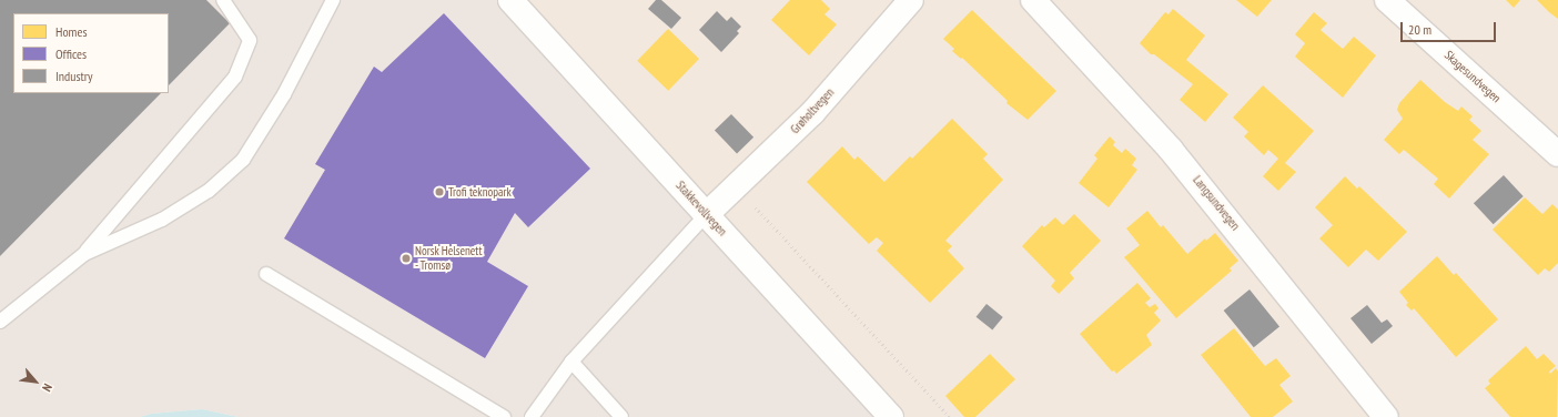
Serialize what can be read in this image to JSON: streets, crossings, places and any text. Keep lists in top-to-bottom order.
{
  "streets": {
    "street": [
      "Skagesundvegen",
      "Grøholtvegen",
      "Langsundvegen",
      "Stakkevollvegen"
    ]
  },
  "crossings": [
    ["Grøholtvegen", "Stakkevollvegen"]
  ],
  "places": ["Trofi teknopark", "Norsk Helsenett - Tromsø"],
  "legend": ["Homes", "Offices", "Industry"],
  "scale_bar": "20 m",
  "north": "bottom right"
}
